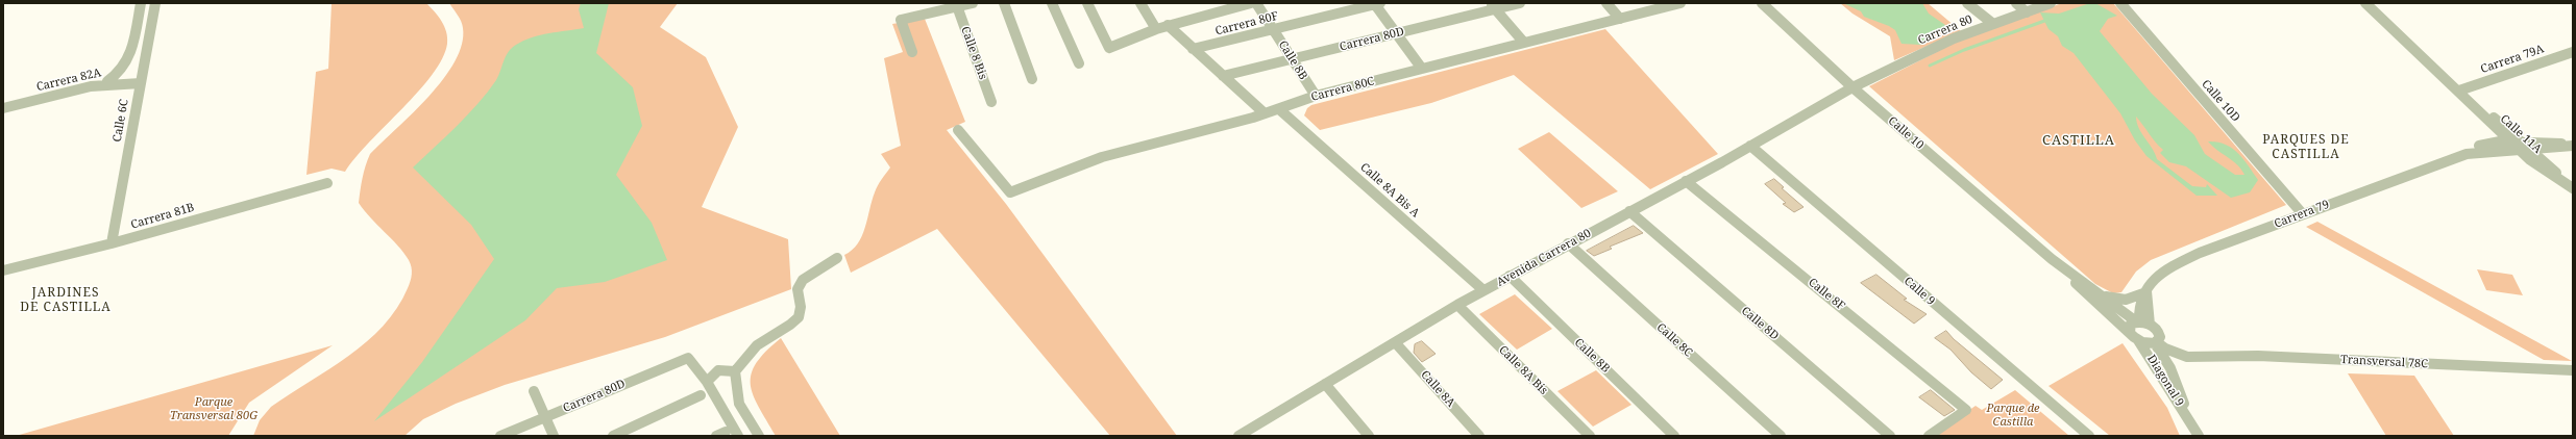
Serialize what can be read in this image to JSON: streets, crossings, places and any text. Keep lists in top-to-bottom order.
{
  "streets": {
    "street": [
      "Carrera 80F",
      "Carrera 80",
      "Carrera 80D",
      "Calle 8 Bis",
      "Carrera 79A",
      "Calle 8B",
      "Carrera 82A",
      "Carrera 80C",
      "Calle 10D",
      "Calle 6C",
      "Calle 10",
      "Calle 11A",
      "Calle 8A Bis A",
      "Carrera 79",
      "Carrera 81B",
      "Avenida Carrera 80",
      "Calle 9",
      "Calle 8F",
      "Calle 8D",
      "Calle 8C",
      "Transversal 78C",
      "Calle 8A Bis",
      "Diagonal 9",
      "Calle 8A"
    ]
  },
  "crossings": [
    ["Carrera 80F", "Calle 8B"],
    ["Carrera 80", "Calle 10"],
    ["Carrera 80", "Avenida Carrera 80"],
    ["Carrera 80D", "Calle 8B"],
    ["Carrera 79A", "Calle 11A"],
    ["Calle 8B", "Carrera 80C"],
    ["Calle 8B", "Avenida Carrera 80"],
    ["Carrera 82A", "Calle 6C"],
    ["Carrera 80C", "Calle 8A Bis A"],
    ["Calle 10D", "Carrera 79"],
    ["Calle 6C", "Carrera 81B"],
    ["Calle 10", "Avenida Carrera 80"],
    ["Calle 10", "Transversal 78C"],
    ["Calle 10", "Diagonal 9"],
    ["Calle 11A", "Carrera 79"],
    ["Calle 8A Bis A", "Avenida Carrera 80"],
    ["Avenida Carrera 80", "Calle 9"],
    ["Avenida Carrera 80", "Calle 8F"],
    ["Avenida Carrera 80", "Calle 8D"],
    ["Avenida Carrera 80", "Calle 8C"],
    ["Avenida Carrera 80", "Calle 8A Bis"],
    ["Avenida Carrera 80", "Calle 8A"],
    ["Transversal 78C", "Diagonal 9"]
  ],
  "districts": ["CASTILLA", "PARQUES DE CASTILLA", "JARDINES DE CASTILLA"],
  "parks": ["Parque Transversal 80G", "Parque de Castilla"]
}
